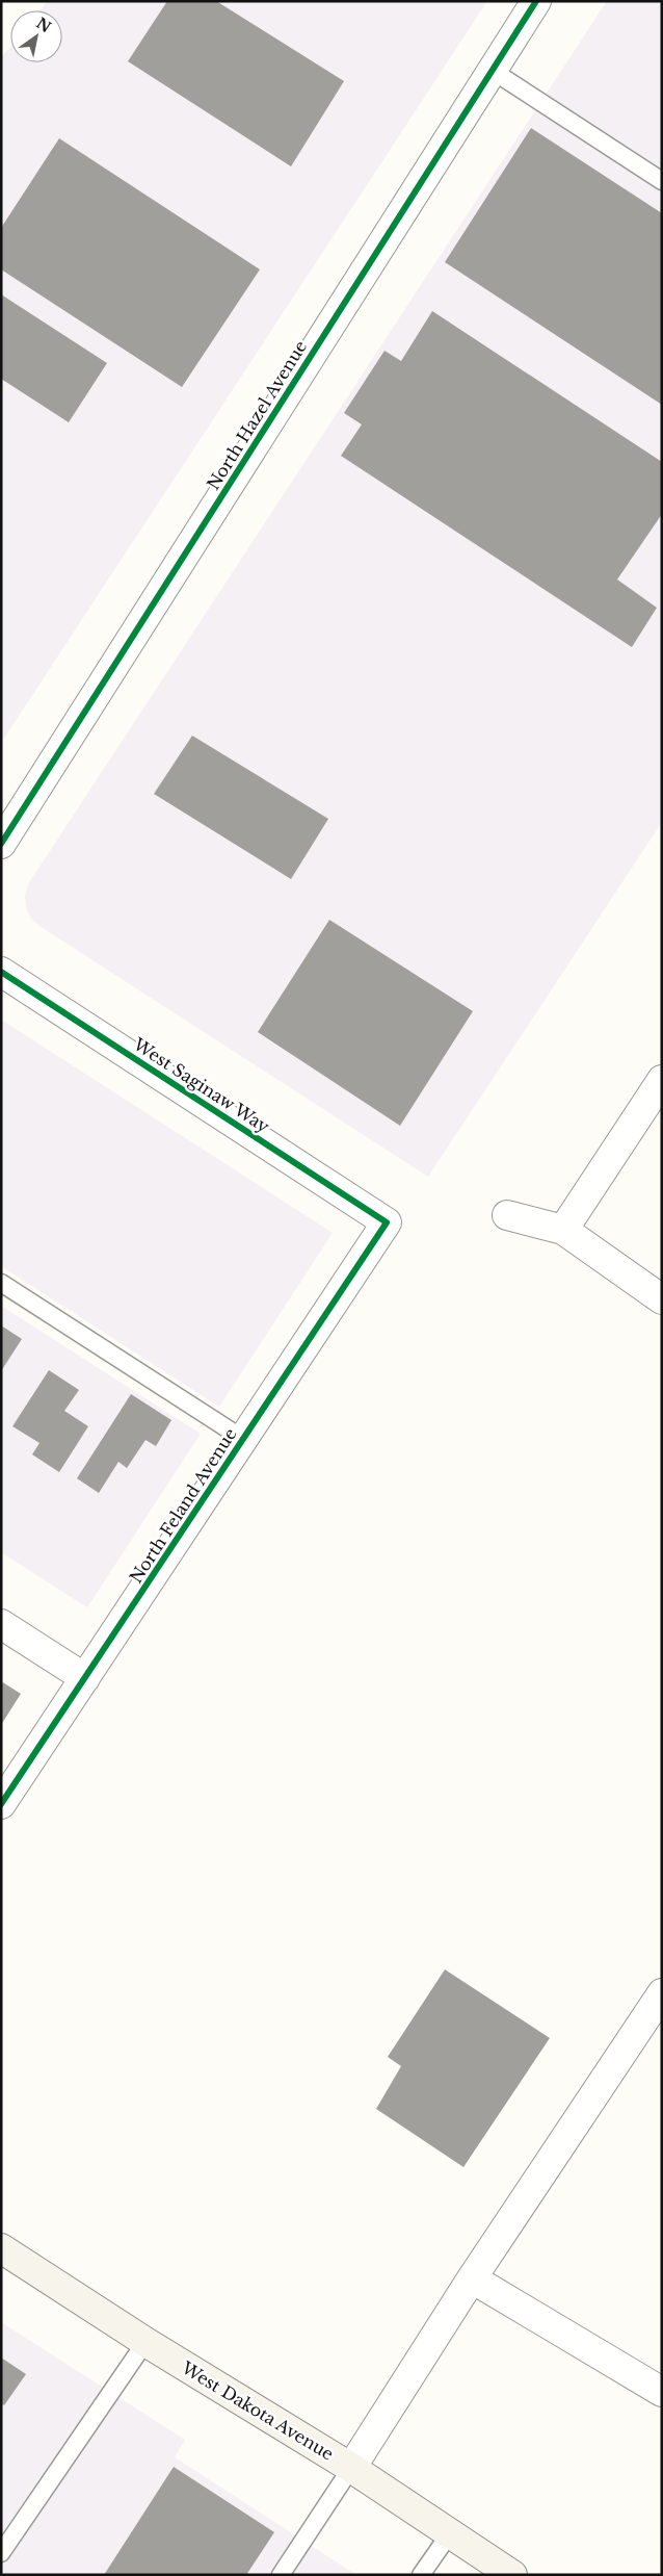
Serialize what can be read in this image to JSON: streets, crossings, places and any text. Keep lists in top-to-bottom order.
{
  "streets": {
    "street": [
      "North Hazel Avenue",
      "West Saginaw Way",
      "North Feland Avenue",
      "West Dakota Avenue"
    ]
  },
  "crossings": [
    ["West Saginaw Way", "North Feland Avenue"]
  ],
  "north": "top right"
}
